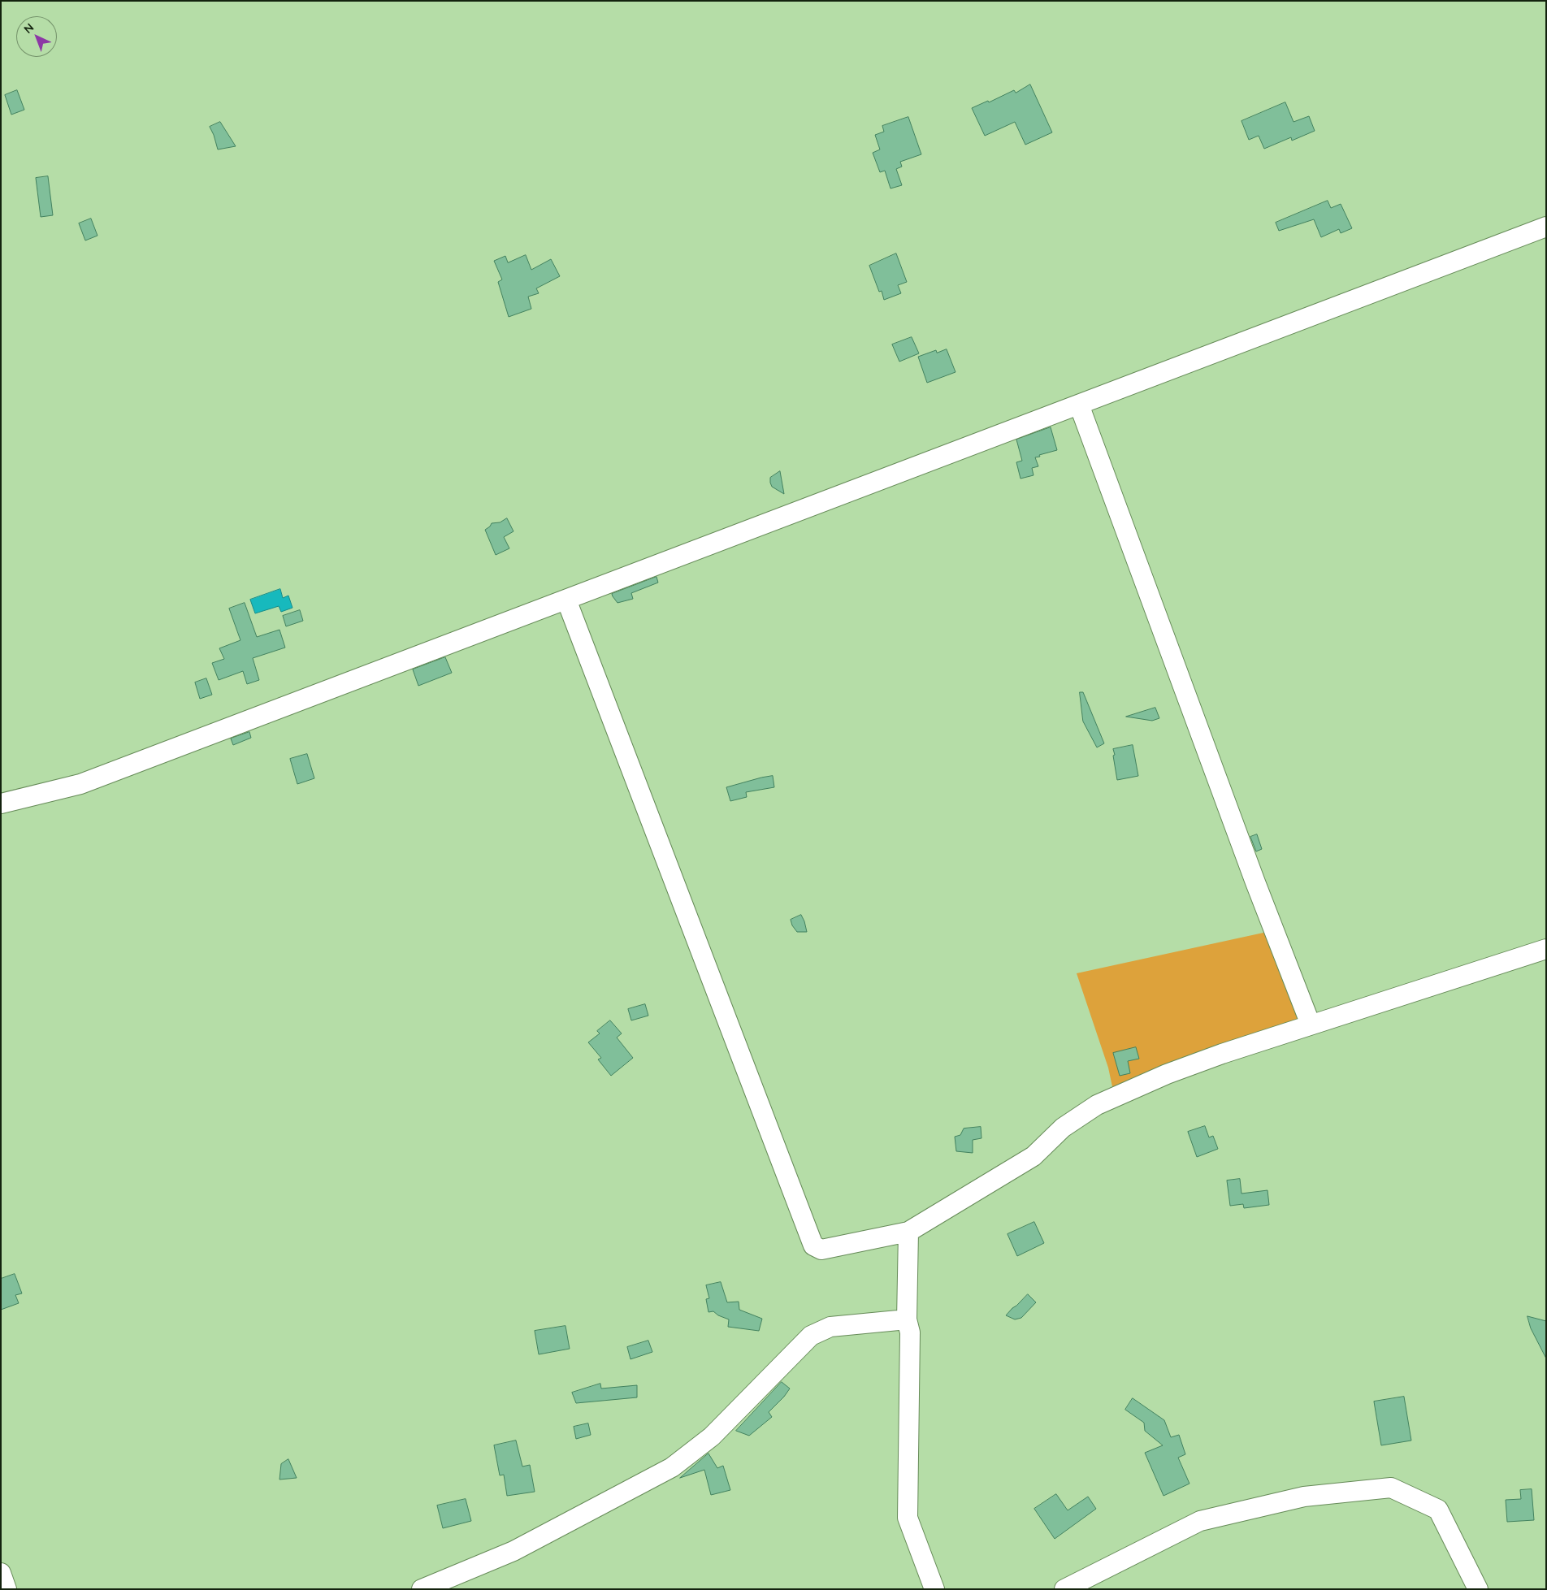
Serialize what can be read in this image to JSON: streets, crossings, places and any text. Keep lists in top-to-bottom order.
{
  "north": "top left"
}
